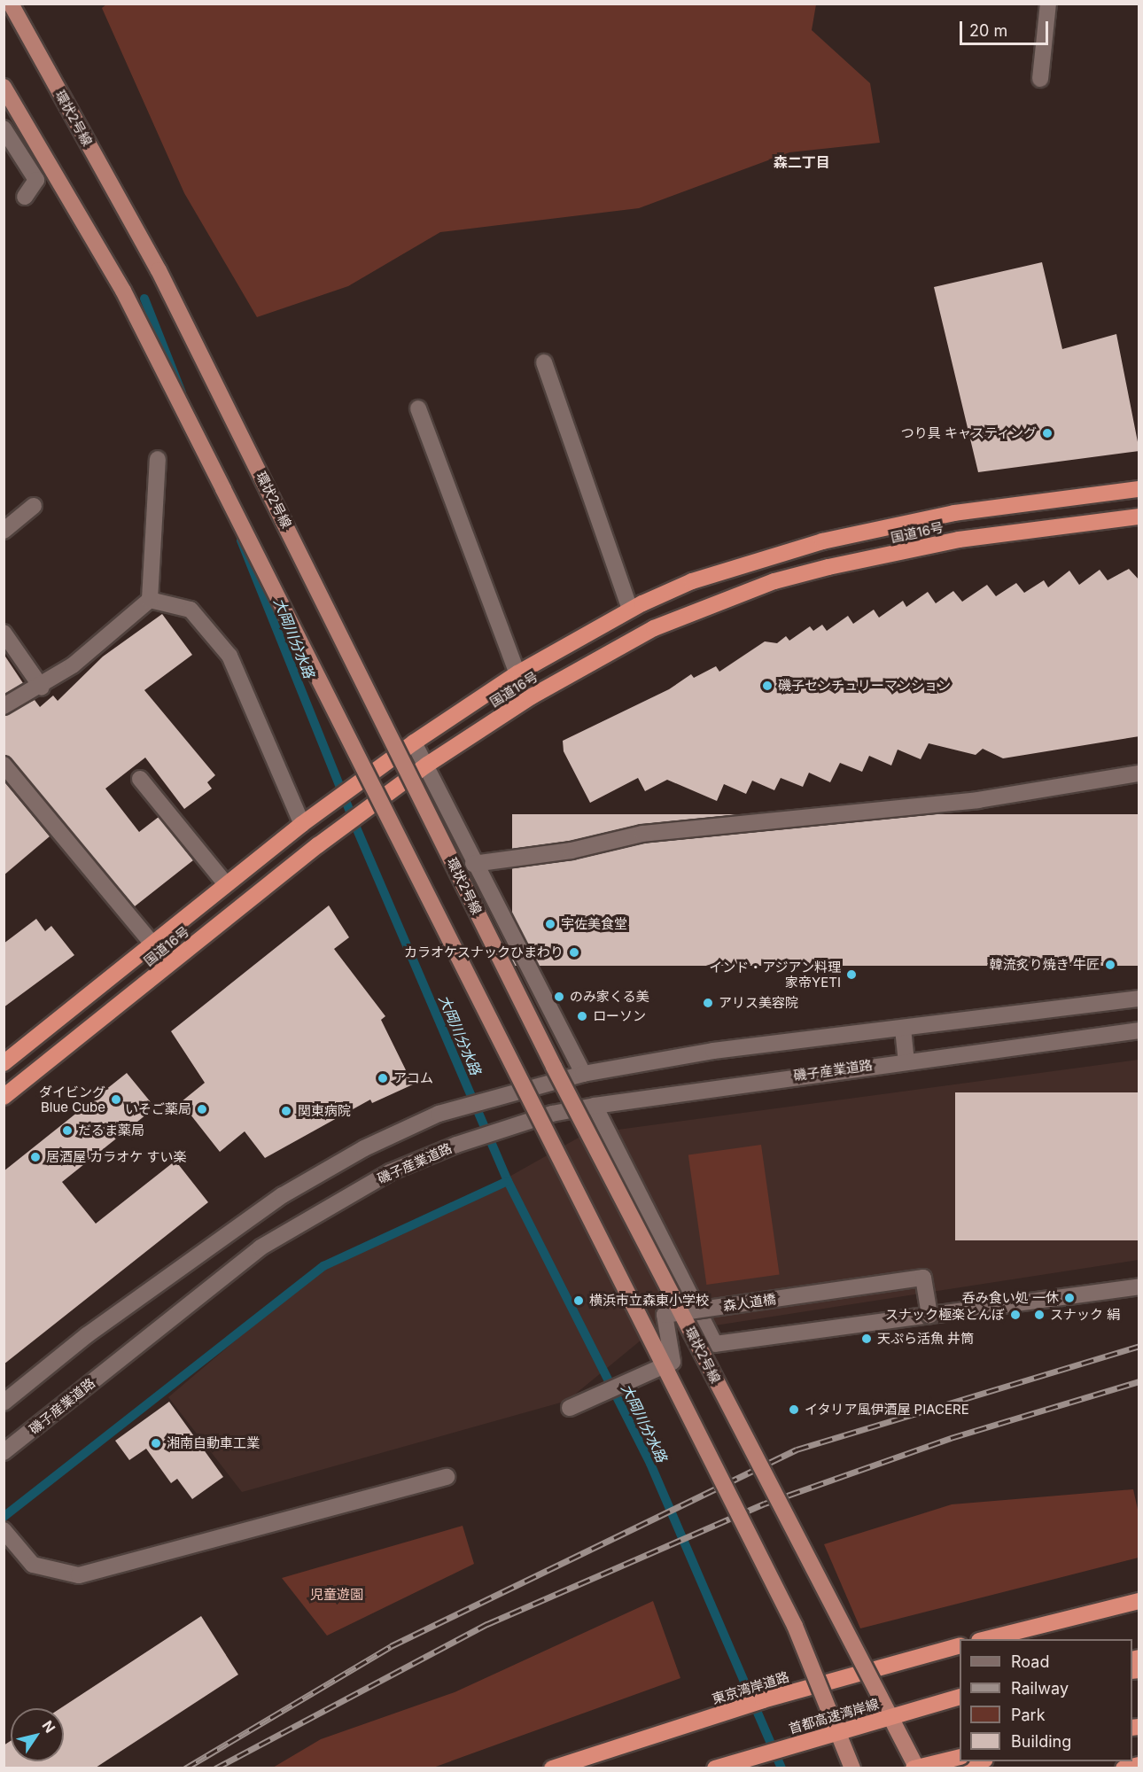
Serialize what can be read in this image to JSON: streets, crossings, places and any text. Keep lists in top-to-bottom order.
{
  "streets": {
    "highway": ["国道16号", "東京湾岸道路", "首都高速湾岸線"],
    "main road": ["環状2号線"],
    "street": ["磯子産業道路", "森人道橋"]
  },
  "districts": ["森二丁目"],
  "water": ["大岡川分水路"],
  "parks": ["児童遊園"],
  "places": [
    "つり具 キャスティング",
    "磯子センチュリーマンション",
    "宇佐美食堂",
    "カラオケスナックひまわり",
    "韓流炙り焼き 牛匠",
    "インド・アジアン料理 家帝YETI",
    "のみ家くる美",
    "アリス美容院",
    "ローソン",
    "アコム",
    "ダイビング Blue Cube",
    "いそご薬局",
    "関東病院",
    "だるま薬局",
    "居酒屋 カラオケ すい楽",
    "呑み食い処 一休",
    "横浜市立森東小学校",
    "スナック極楽とんぼ",
    "スナック 絹",
    "天ぷら活魚 井筒",
    "イタリア風伊酒屋 PIACERE",
    "湘南自動車工業"
  ],
  "legend": [
    "Road",
    "Railway",
    "Park",
    "Building"
  ],
  "scale_bar": "20 m",
  "north": "top right"
}
